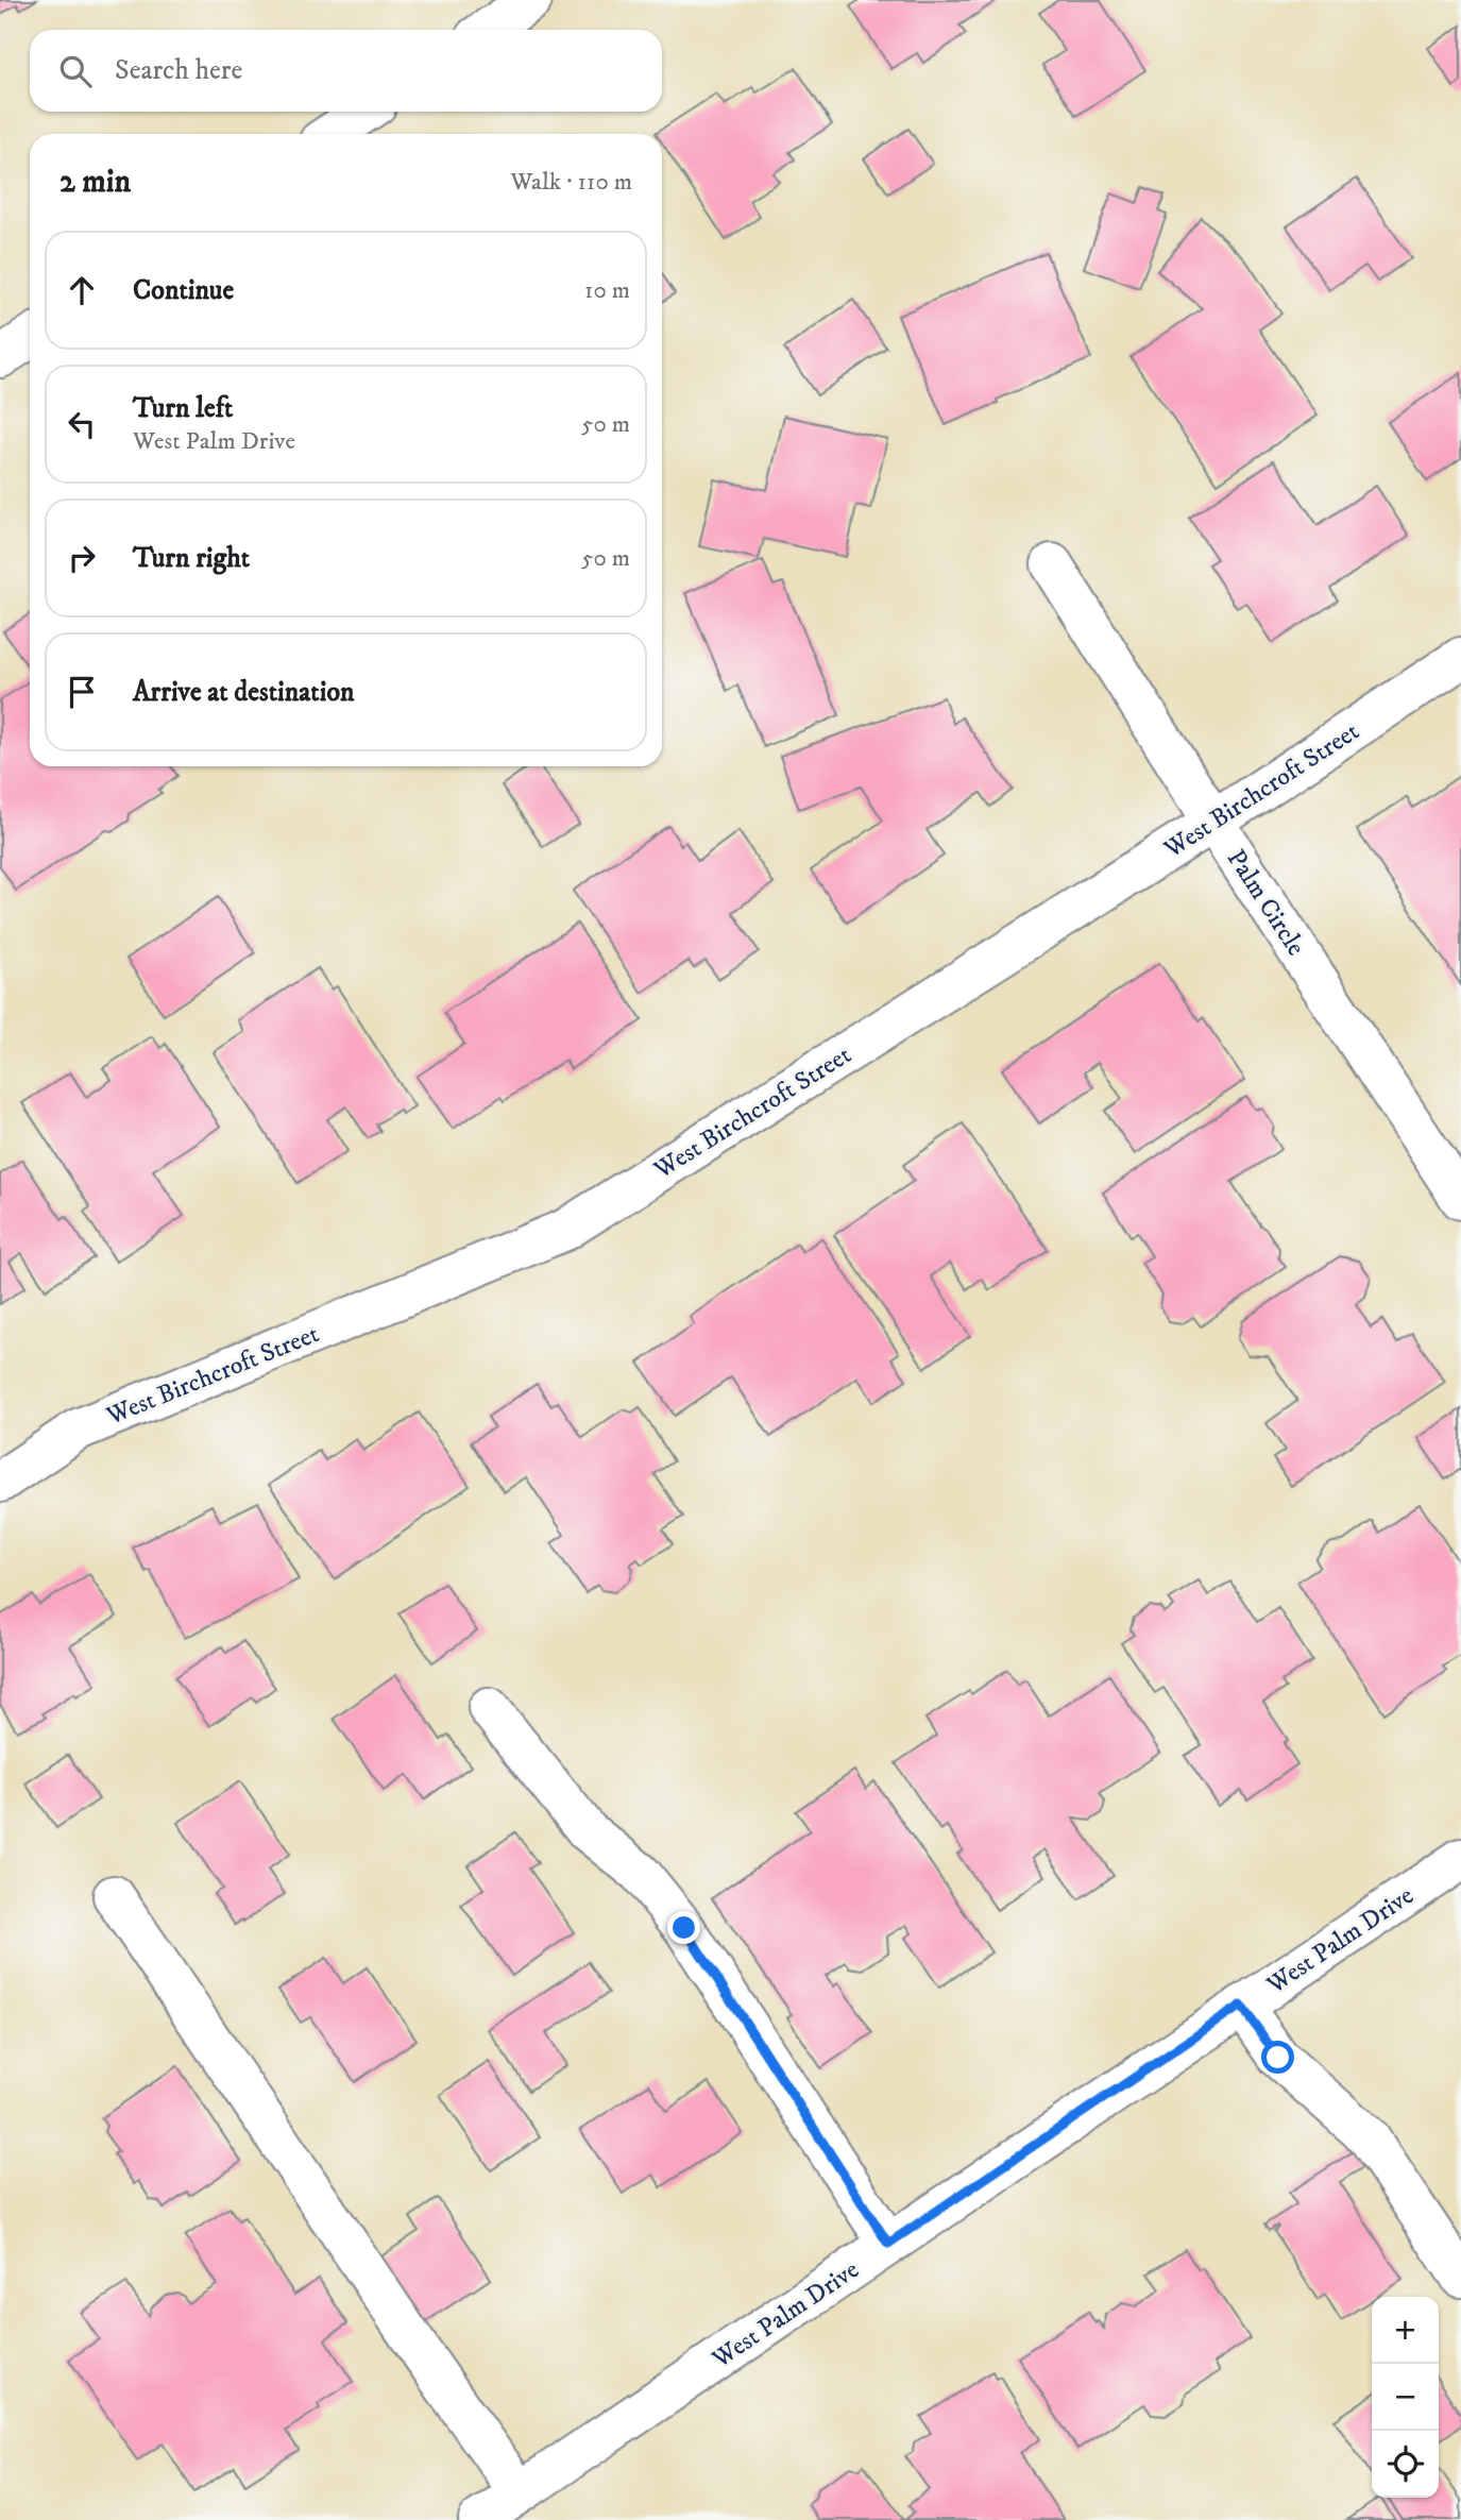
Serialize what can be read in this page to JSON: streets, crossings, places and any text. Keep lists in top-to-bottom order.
{
  "streets": {
    "street": ["West Birchcroft Street", "Palm Circle", "West Palm Drive"]
  },
  "crossings": [
    ["West Birchcroft Street", "Palm Circle"]
  ],
  "page": {
    "search": "Search here",
    "heading": ["2 min", "Walk · 110 m"],
    "list": [
      ["Continue", "10 m"],
      ["Turn left", "West Palm Drive", "50 m"],
      ["Turn right", "50 m"],
      "Arrive at destination"
    ],
    "map_buttons": ["+", "−"]
  }
}
